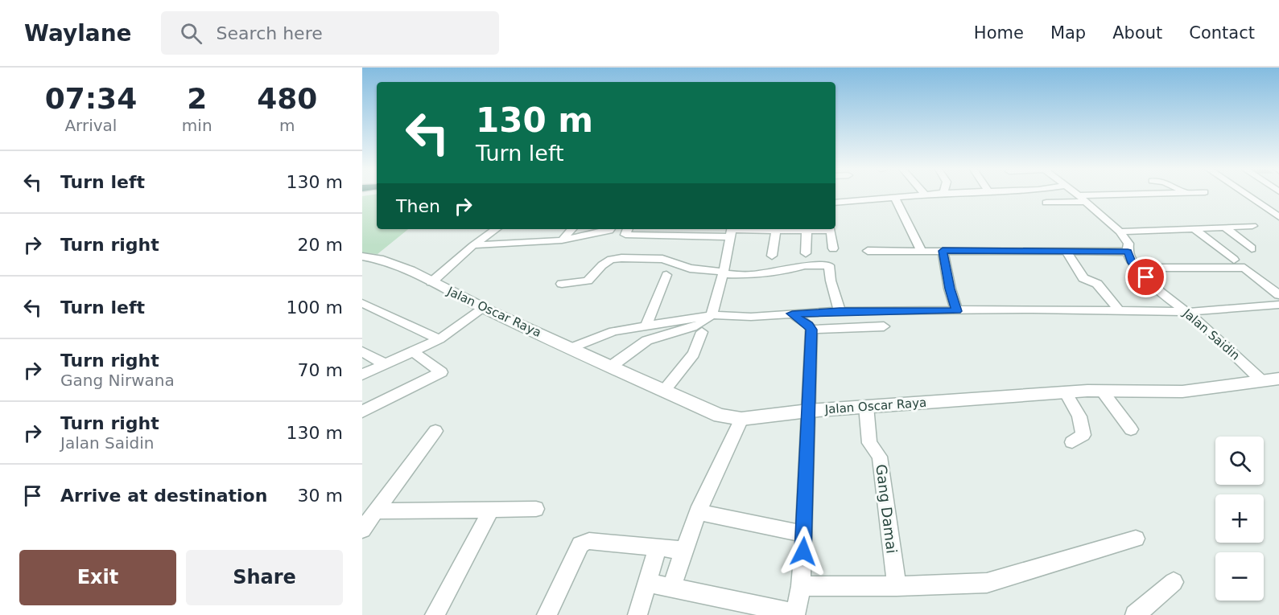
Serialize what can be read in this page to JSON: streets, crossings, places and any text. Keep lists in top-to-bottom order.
{
  "streets": {
    "street": ["Jalan Oscar Raya", "Jalan Saidin", "Gang Damai"]
  },
  "crossings": [
    ["Jalan Oscar Raya", "Jalan Saidin"],
    ["Jalan Oscar Raya", "Gang Damai"]
  ],
  "page": {
    "header": "Waylane",
    "search": "Search here",
    "nav": [
      "Home",
      "Map",
      "About",
      "Contact"
    ],
    "eta": [
      "07:34",
      "Arrival",
      "2",
      "min",
      "480",
      "m"
    ],
    "turn": ["130 m", "Turn left"],
    "list": [
      {
        "name": "Turn left",
        "value": "130 m"
      },
      {
        "name": "Turn right",
        "value": "20 m"
      },
      {
        "name": "Turn left",
        "value": "100 m"
      },
      {
        "name": "Turn right",
        "note": "Gang Nirwana",
        "value": "70 m"
      },
      {
        "name": "Turn right",
        "note": "Jalan Saidin",
        "value": "130 m"
      },
      {
        "name": "Arrive at destination",
        "value": "30 m"
      }
    ],
    "then": "Then",
    "map_buttons": ["+", "−"],
    "buttons": ["Exit", "Share"]
  }
}
